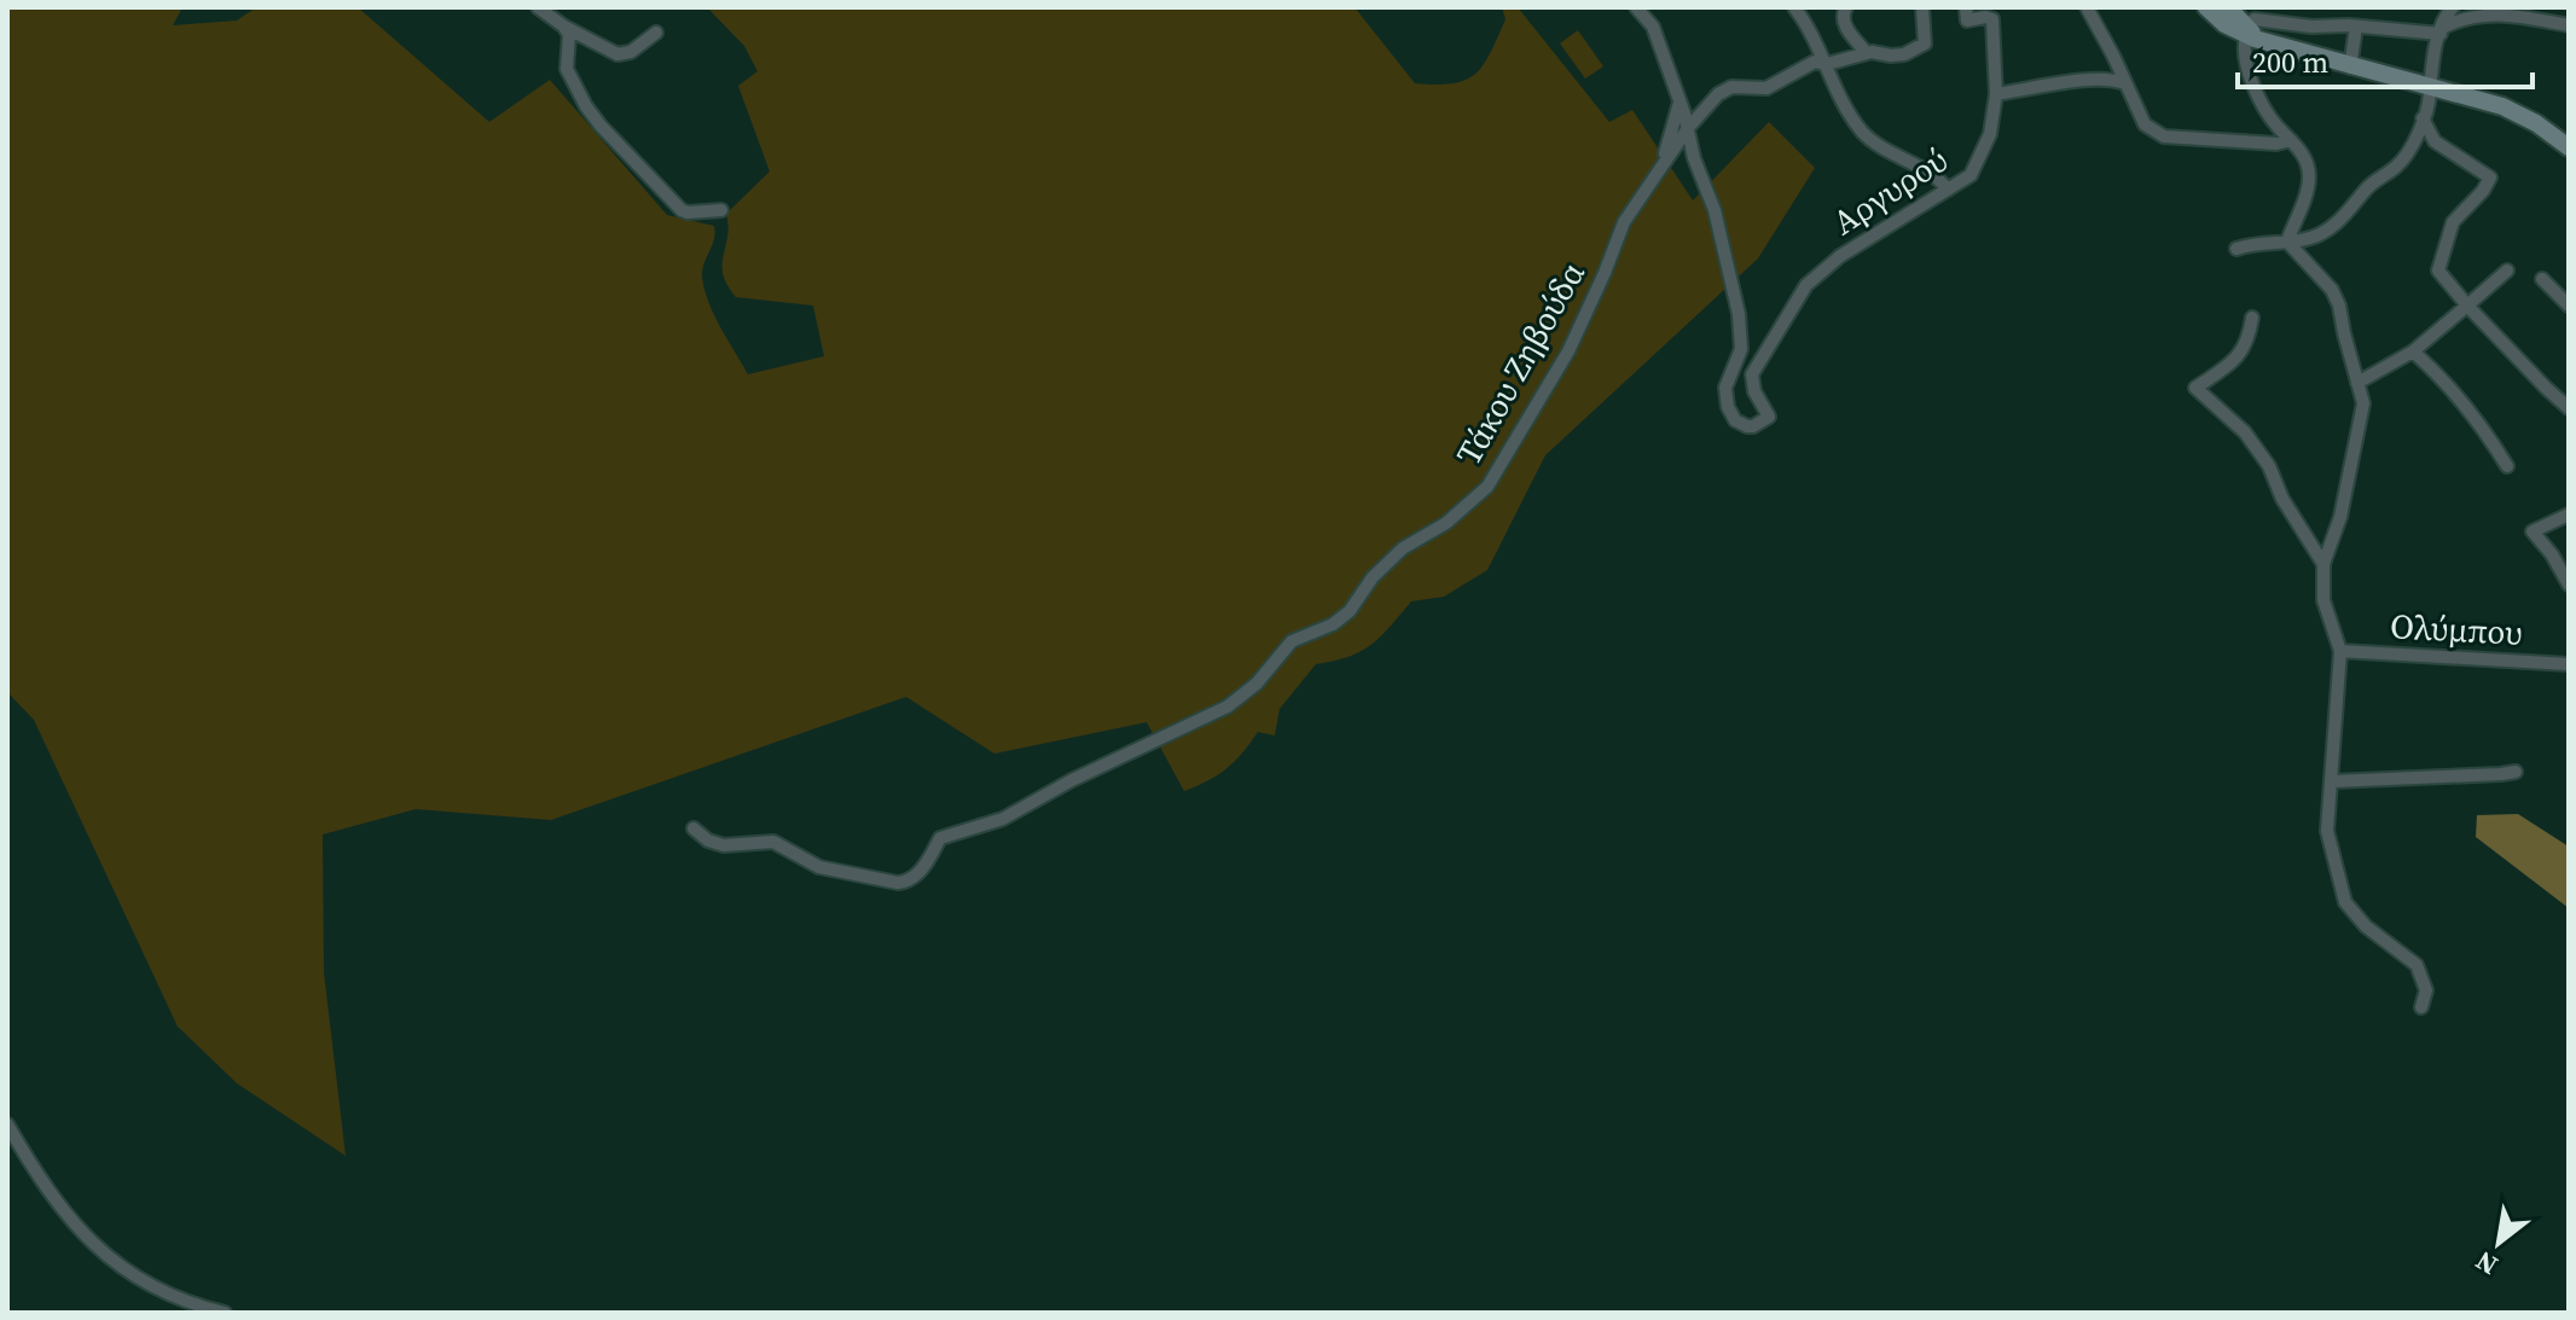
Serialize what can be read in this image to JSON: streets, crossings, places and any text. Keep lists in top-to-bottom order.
{
  "streets": {
    "street": ["Αργυρού", "Τάκου Ζηβούδα", "Ολύμπου"]
  },
  "crossings": [
    ["Αργυρού", "Τάκου Ζηβούδα"]
  ],
  "scale_bar": "200 m",
  "north": "bottom left"
}
